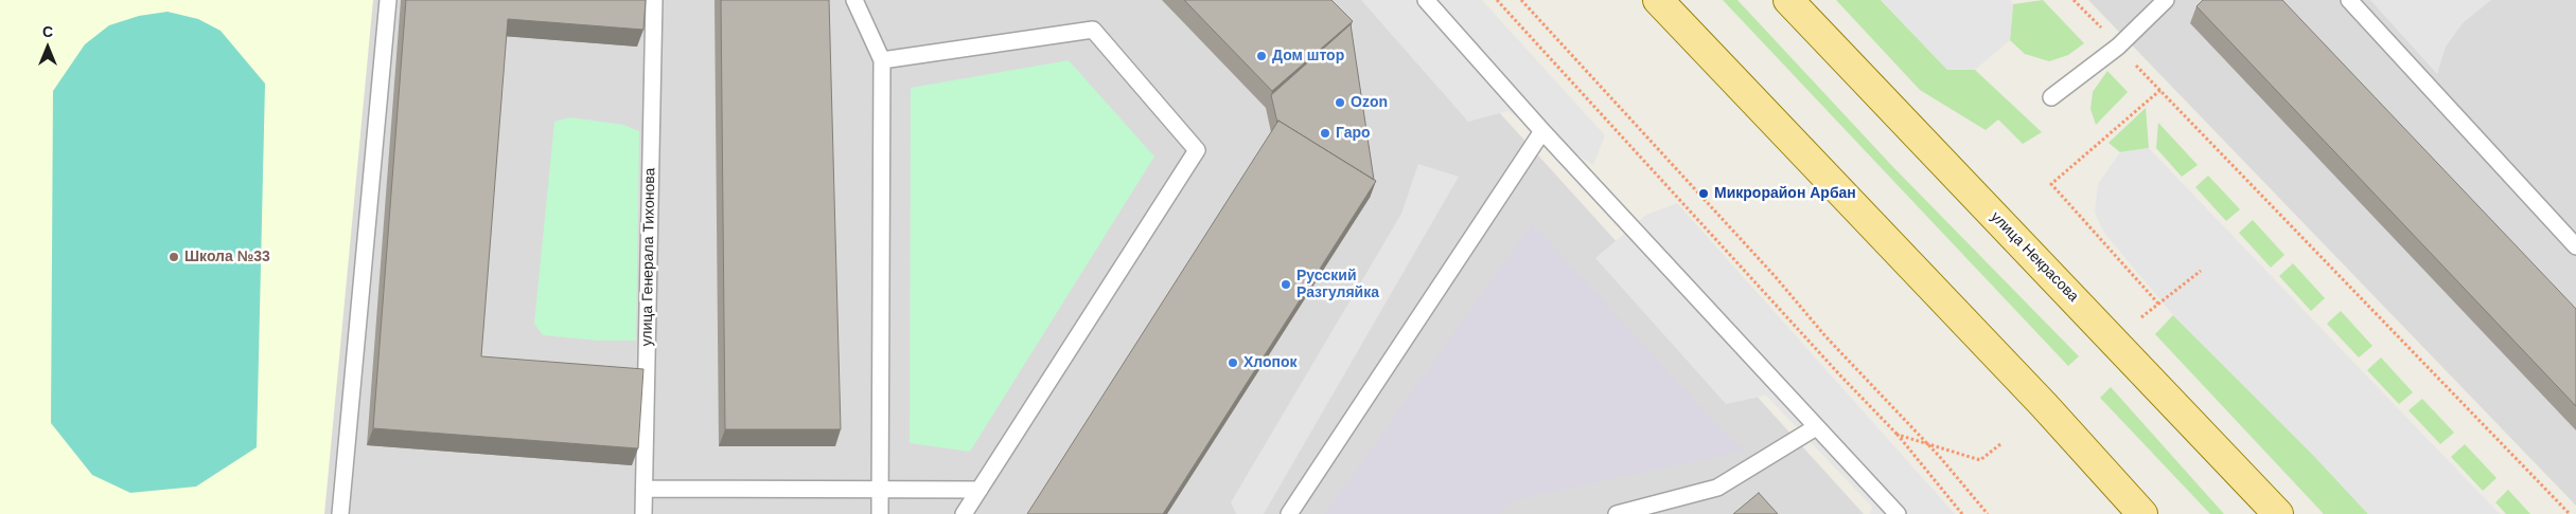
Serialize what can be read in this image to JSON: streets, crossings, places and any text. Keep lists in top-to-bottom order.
{
  "streets": {
    "main road": ["улица Некрасова"],
    "lane": ["улица Генерала Тихонова"]
  },
  "places": [
    "Дом штор",
    "Ozon",
    "Гаро",
    "Микрорайон Арбан",
    "Школа №33",
    "Русский Разгуляйка",
    "Хлопок"
  ],
  "north": "top"
}
